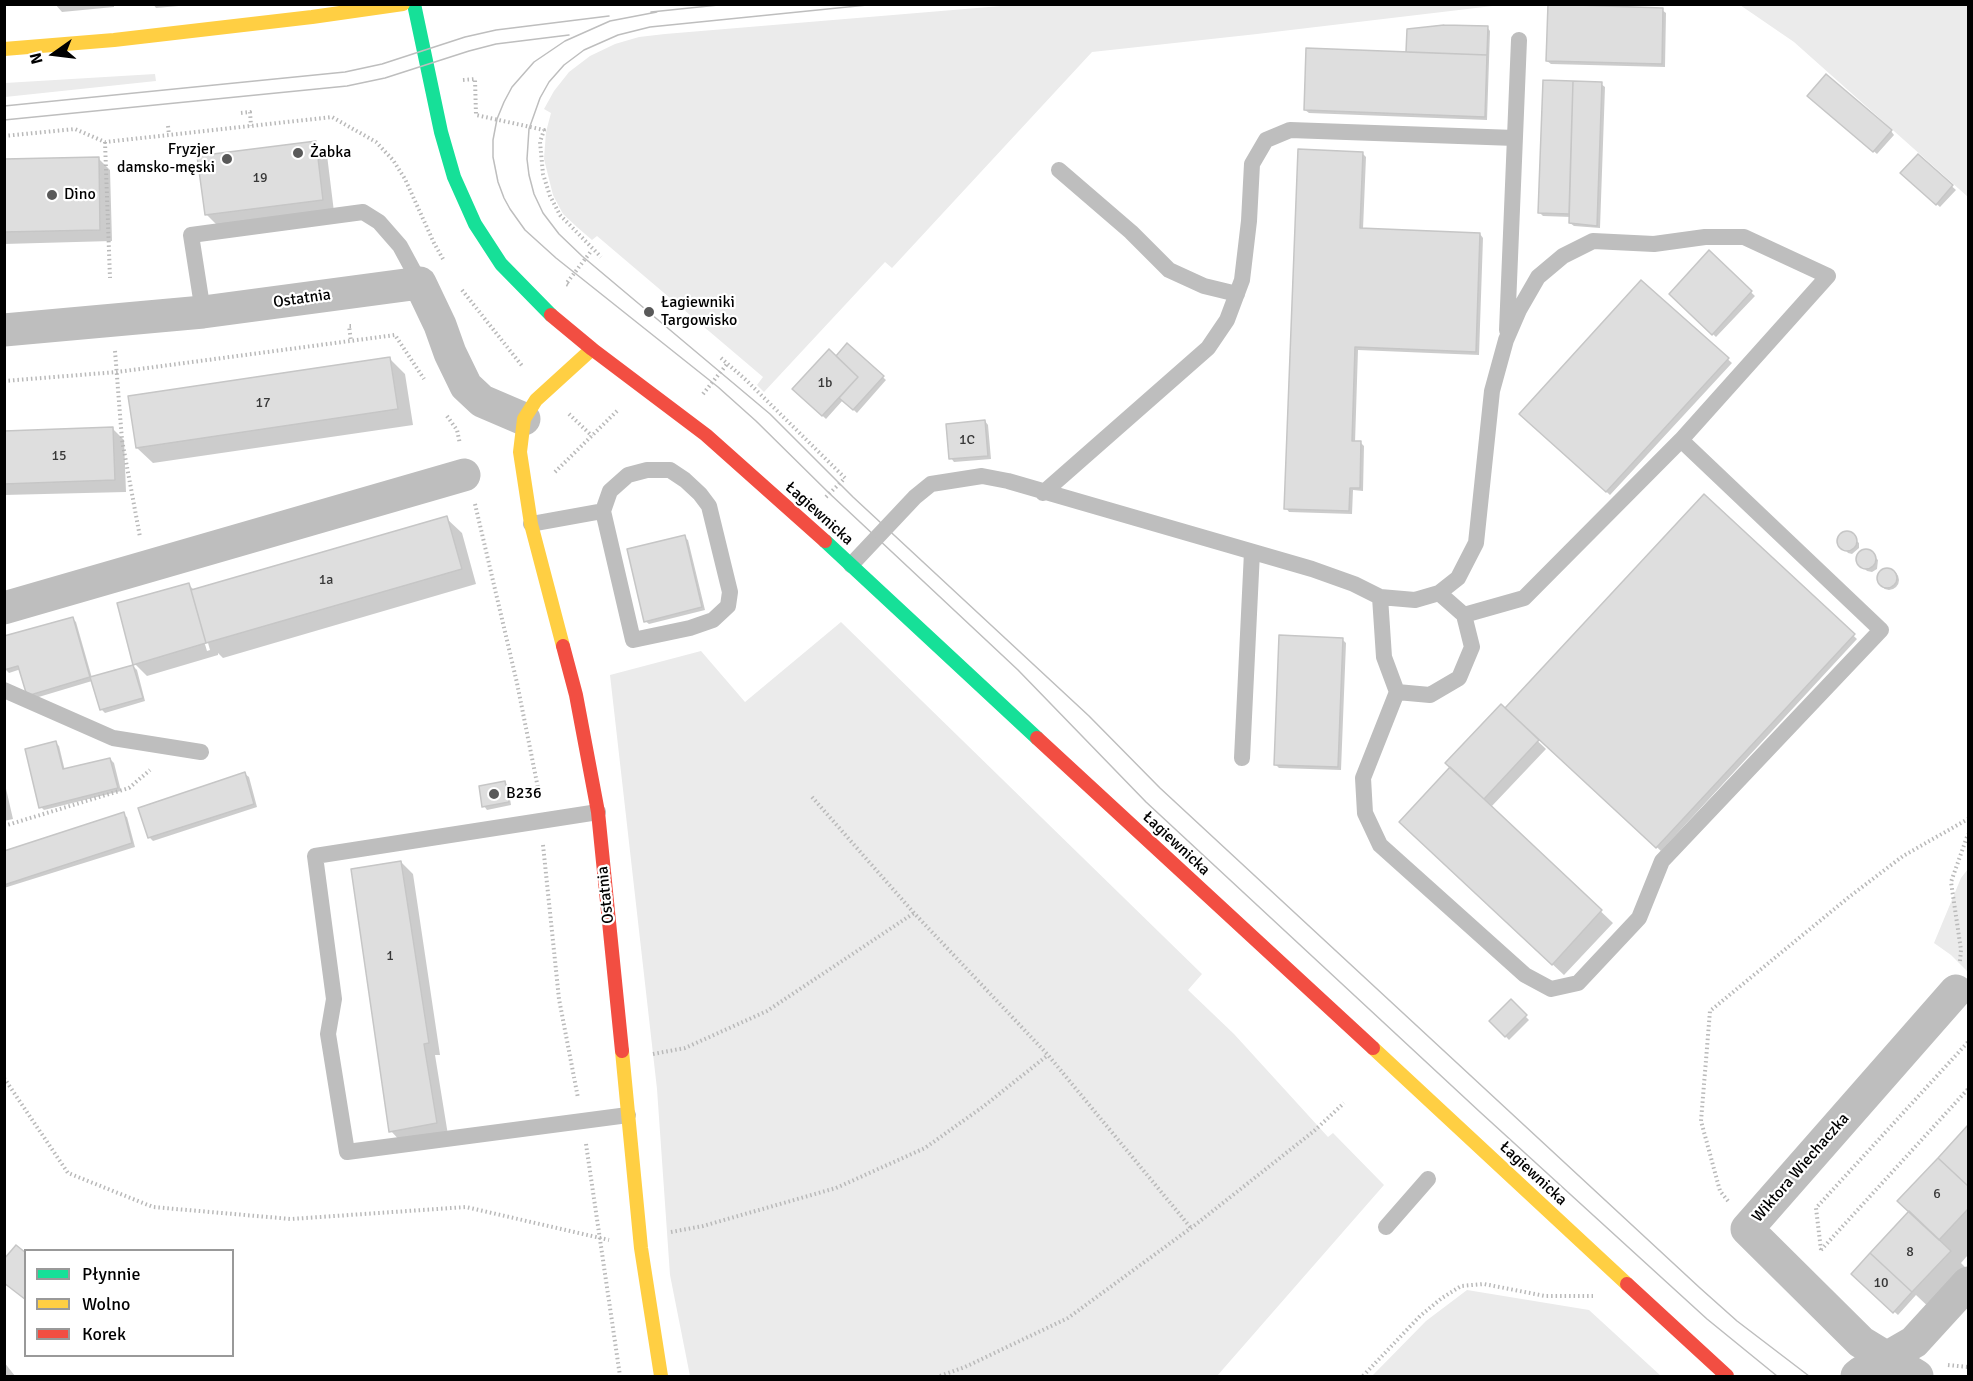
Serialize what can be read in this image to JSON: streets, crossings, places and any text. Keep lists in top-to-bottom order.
{
  "streets": {
    "street": ["Ostatnia", "Łagiewnicka", "Wiktora Wiechaczka"]
  },
  "crossings": [
    ["Ostatnia", "Łagiewnicka"]
  ],
  "places": [
    "Żabka",
    "Fryzjer damsko-męski",
    "Dino",
    "Łagiewniki Targowisko",
    "B236"
  ],
  "house_numbers": [
    "19",
    "1b",
    "17",
    "1C",
    "15",
    "1a",
    "1",
    "6",
    "8",
    "10"
  ],
  "legend": ["Płynnie", "Wolno", "Korek"],
  "north": "left"
}
